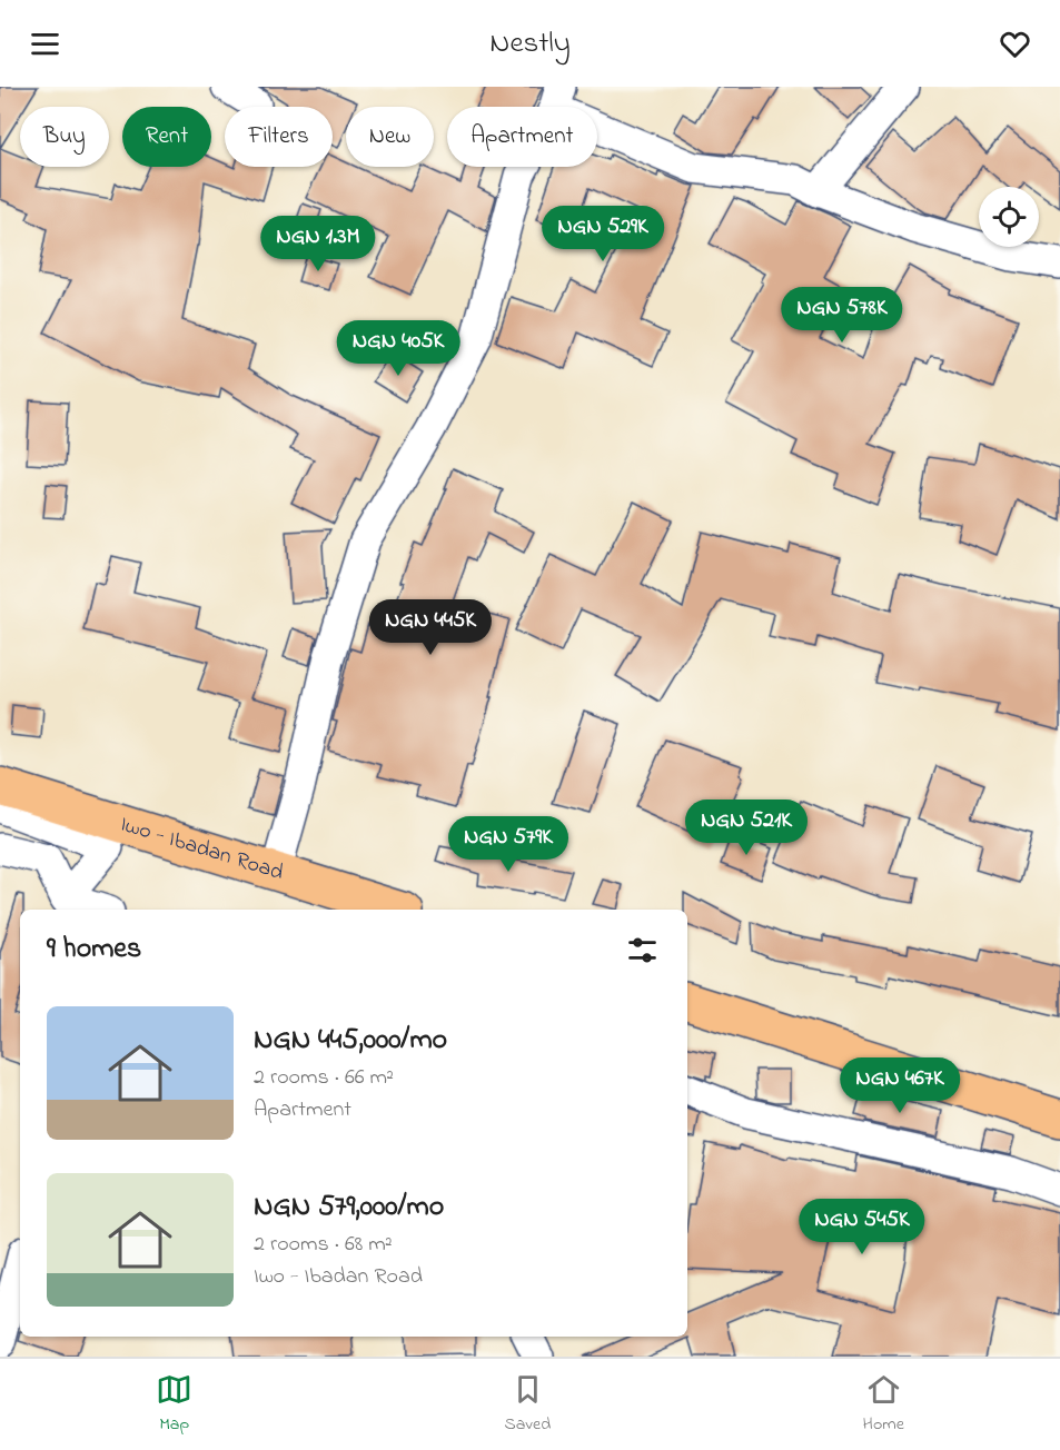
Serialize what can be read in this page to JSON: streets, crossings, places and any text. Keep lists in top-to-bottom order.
{
  "streets": {
    "main road": ["Iwo - Ibadan Road"]
  },
  "page": {
    "header": "Nestly",
    "chip": [
      "Buy",
      "Rent",
      "Filters",
      "New",
      "Apartment"
    ],
    "price": [
      "NGN 529K",
      "NGN 1.3M",
      "NGN 578K",
      "NGN 405K",
      "NGN 445K",
      "NGN 521K",
      "NGN 579K",
      "NGN 467K",
      "NGN 545K"
    ],
    "heading": "9 homes",
    "list": [
      {
        "name": "NGN 445,000/mo",
        "note": "2 rooms · 66 m² · Apartment"
      },
      {
        "name": "NGN 579,000/mo",
        "note": "2 rooms · 68 m² · Iwo - Ibadan Road"
      }
    ],
    "tabs": ["Map", "Saved", "Home"]
  }
}
